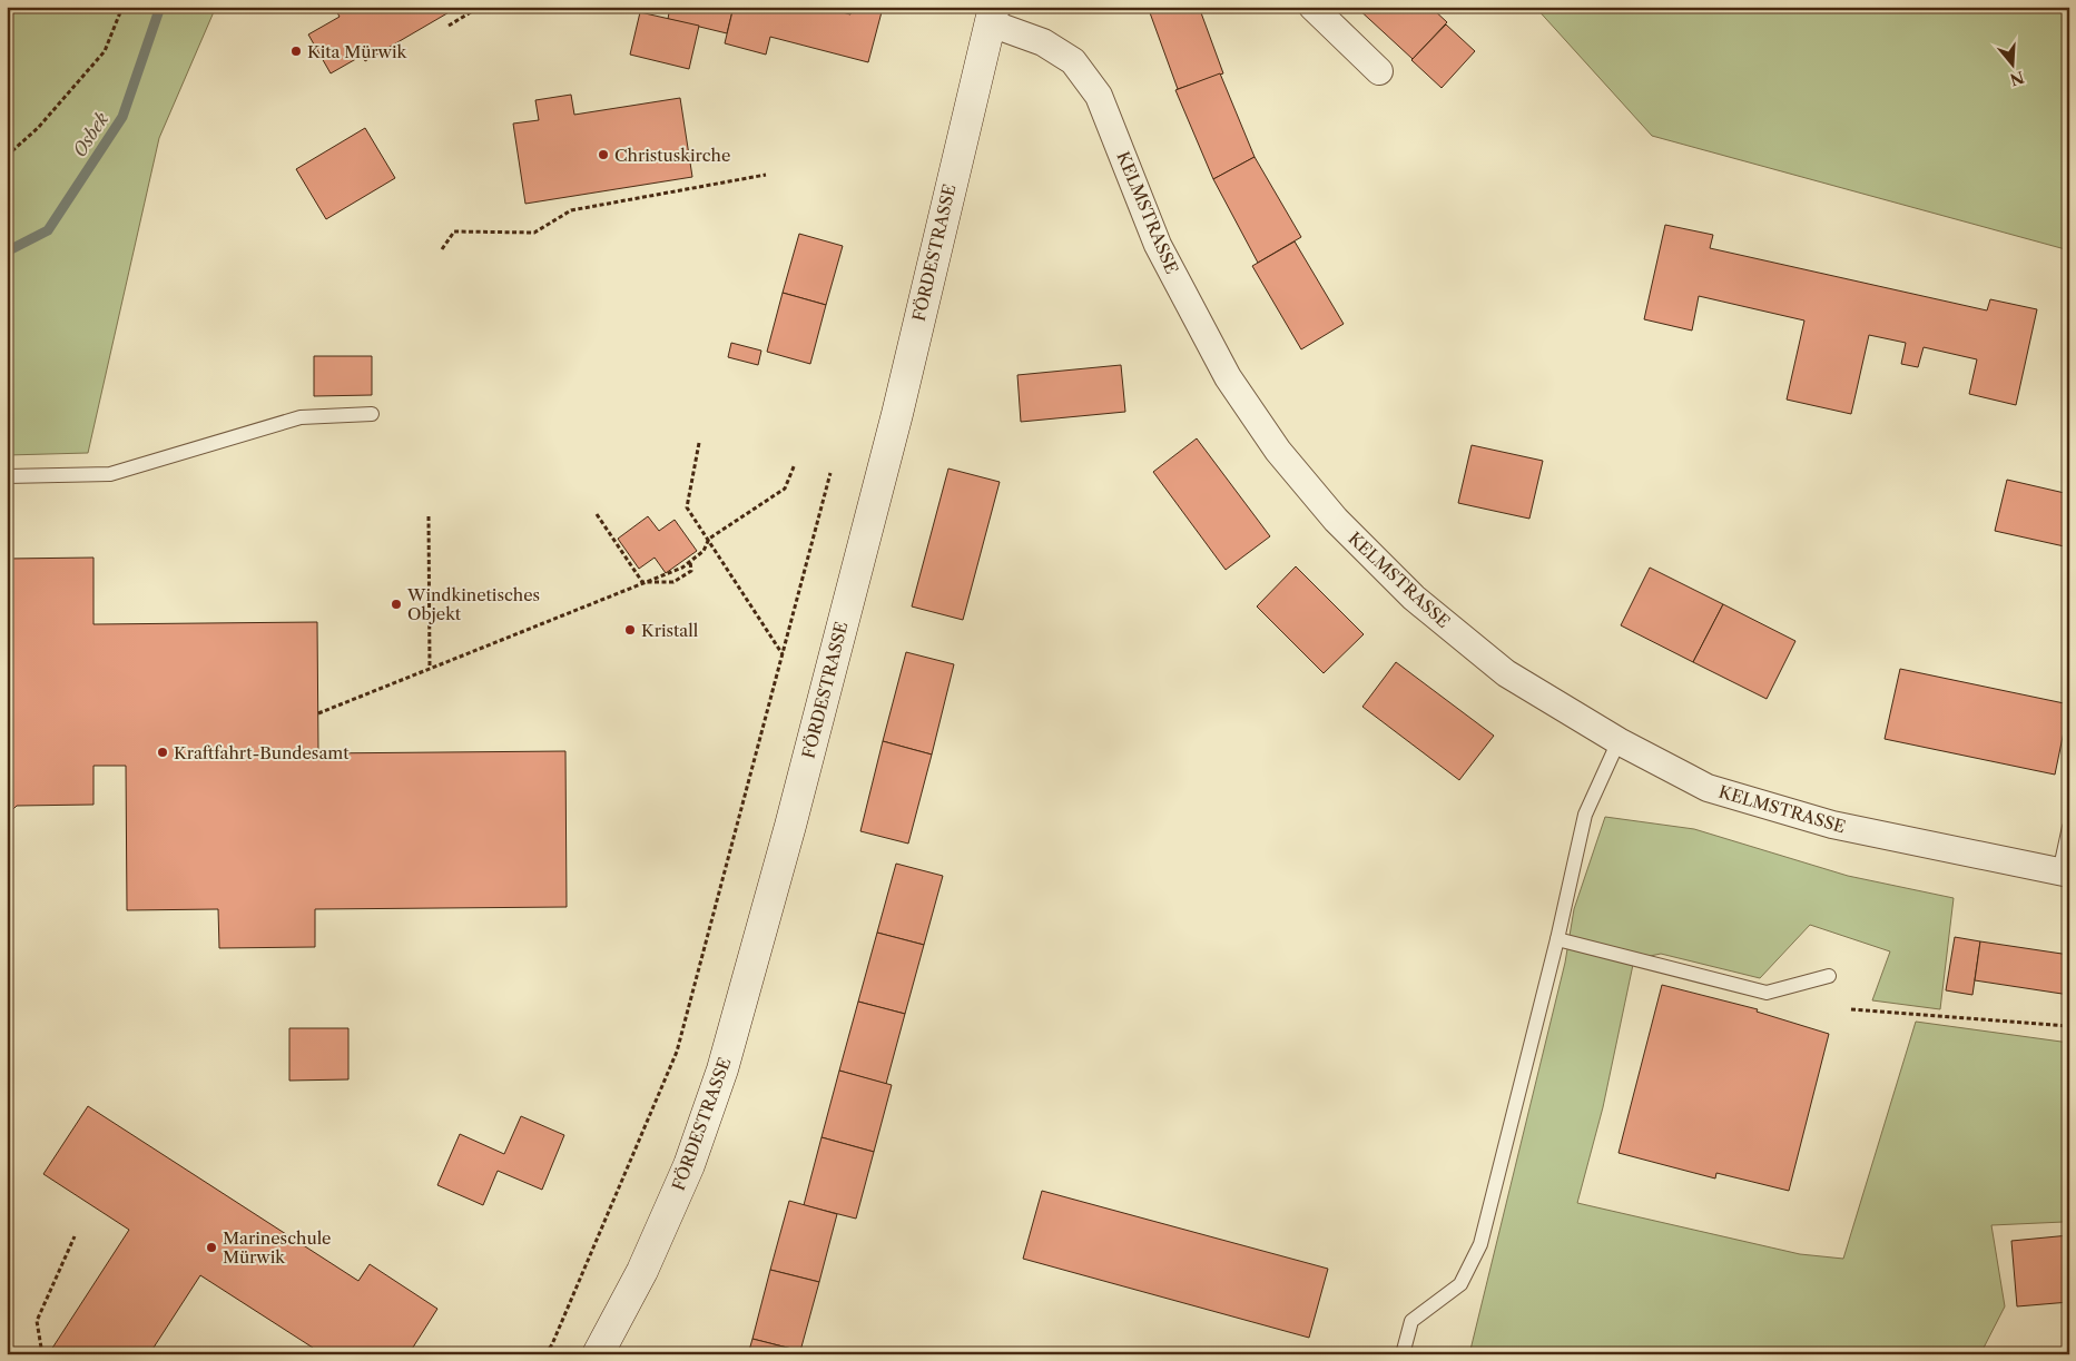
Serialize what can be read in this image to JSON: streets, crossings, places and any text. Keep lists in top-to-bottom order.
{
  "streets": {
    "main road": ["FÖRDESTRASSE"],
    "street": ["KELMSTRASSE"]
  },
  "crossings": [
    ["KELMSTRASSE", "FÖRDESTRASSE"]
  ],
  "water": ["Osbek"],
  "places": [
    "Kita Mürwik",
    "Christuskirche",
    "Windkinetisches Objekt",
    "Kristall",
    "Kraftfahrt-Bundesamt",
    "Marineschule Mürwik"
  ],
  "north": "bottom"
}
